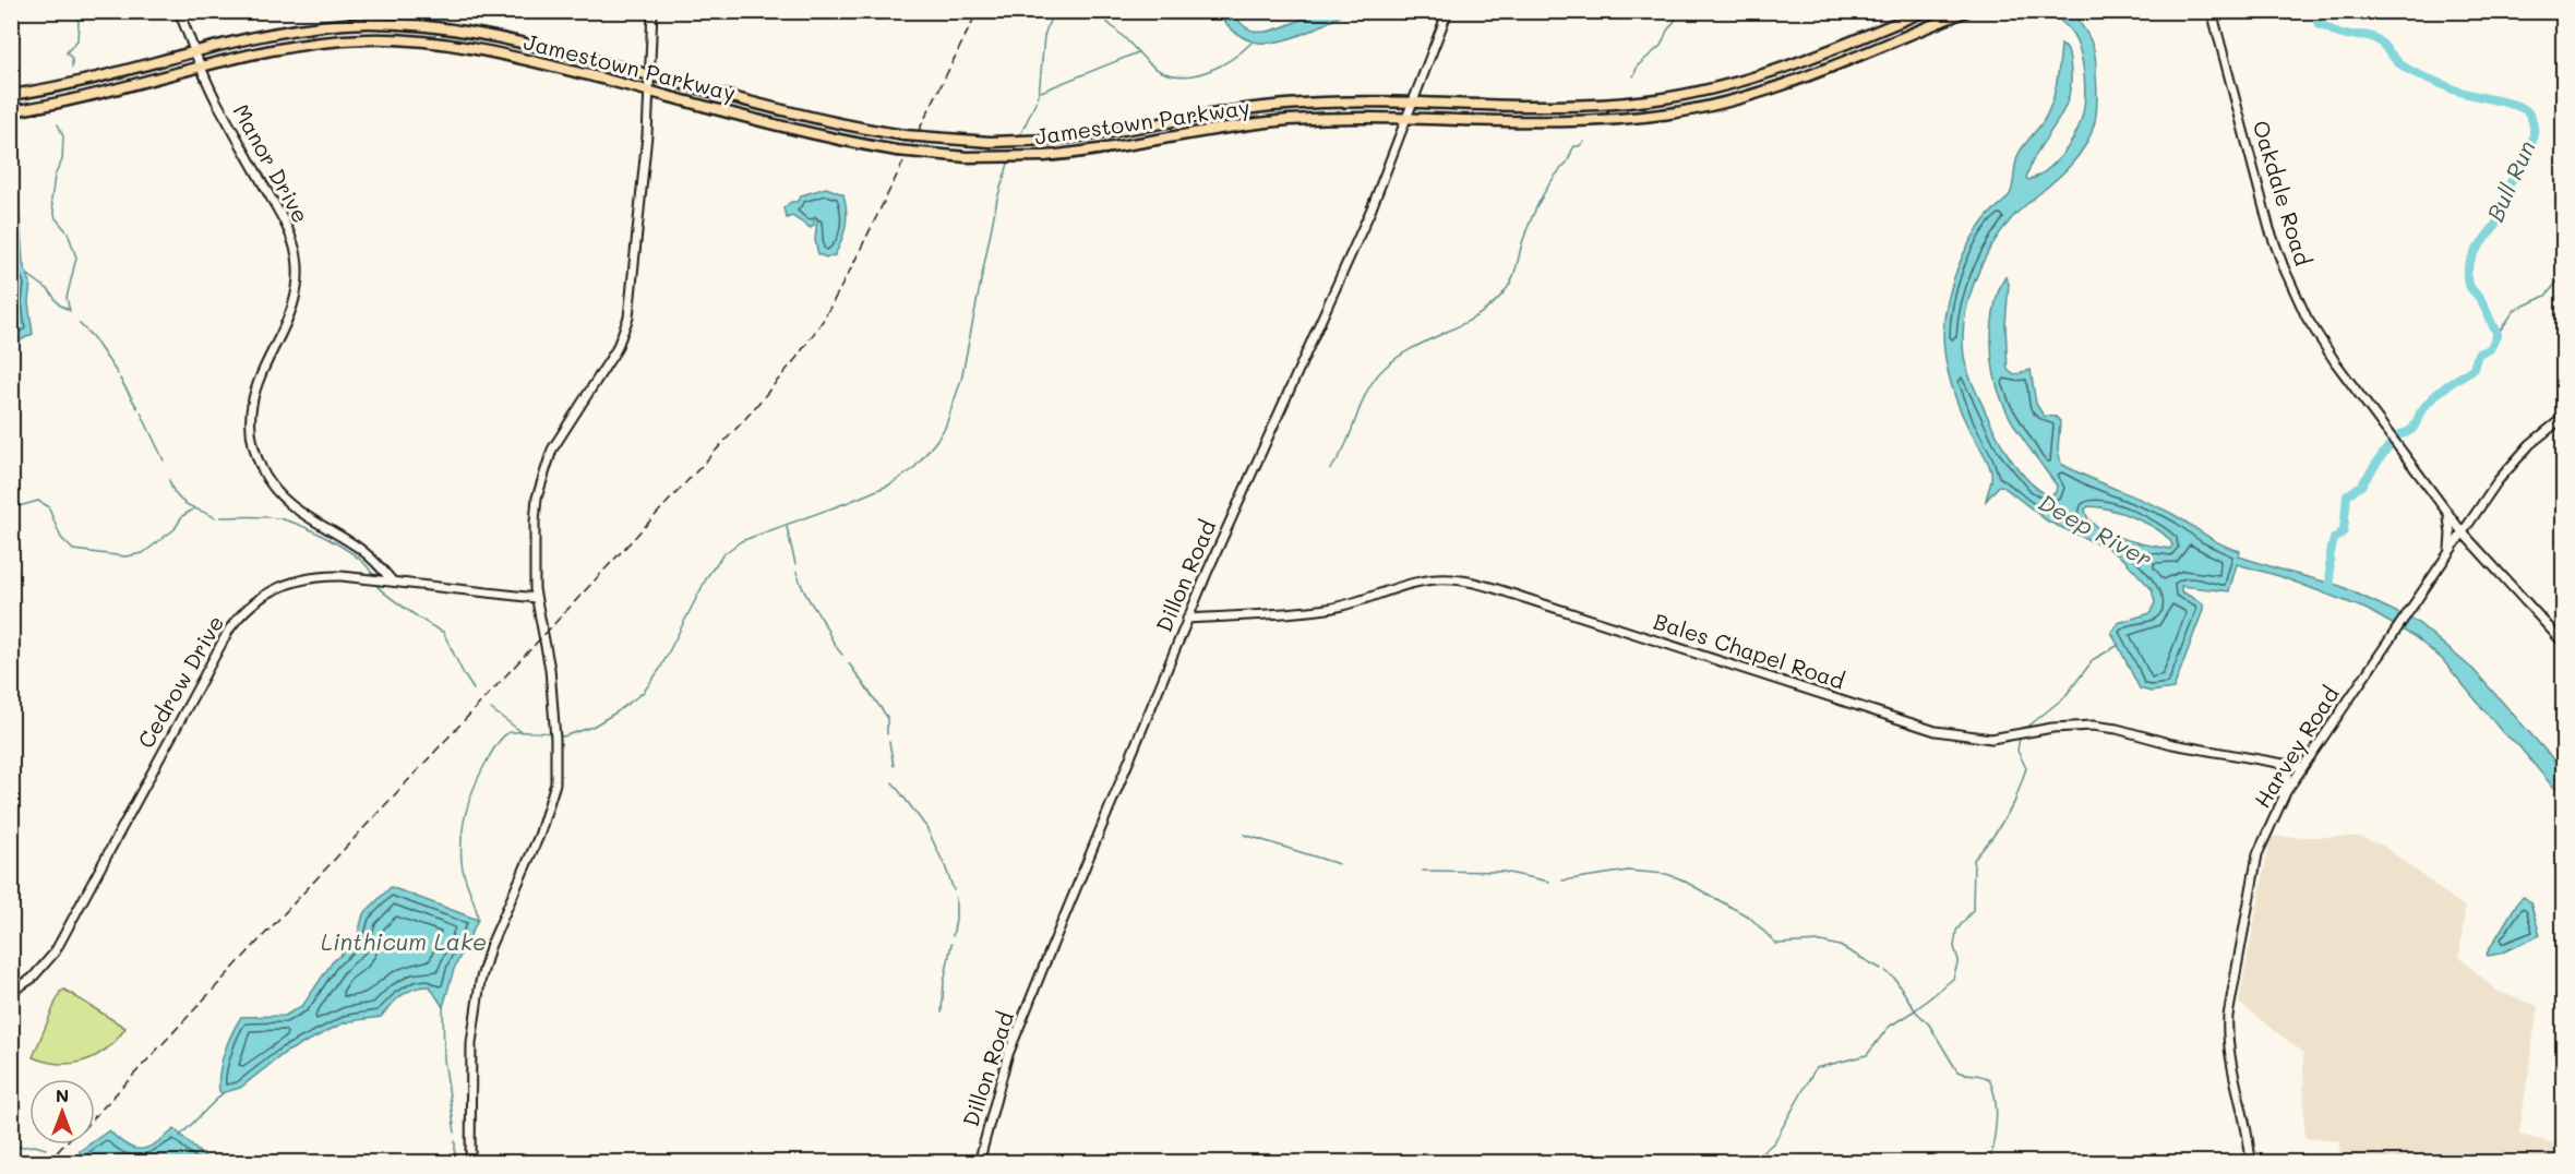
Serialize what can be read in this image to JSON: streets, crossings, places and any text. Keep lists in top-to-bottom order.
{
  "streets": {
    "main road": ["Jamestown Parkway"],
    "street": [
      "Manor Drive",
      "Oakdale Road",
      "Dillon Road",
      "Bales Chapel Road",
      "Cedrow Drive",
      "Harvey Road"
    ]
  },
  "crossings": [
    ["Jamestown Parkway", "Manor Drive"],
    ["Jamestown Parkway", "Dillon Road"],
    ["Manor Drive", "Cedrow Drive"],
    ["Oakdale Road", "Harvey Road"],
    ["Dillon Road", "Bales Chapel Road"],
    ["Bales Chapel Road", "Harvey Road"]
  ],
  "water": ["Bull Run", "Deep River", "Linthicum Lake"],
  "north": "top"
}
